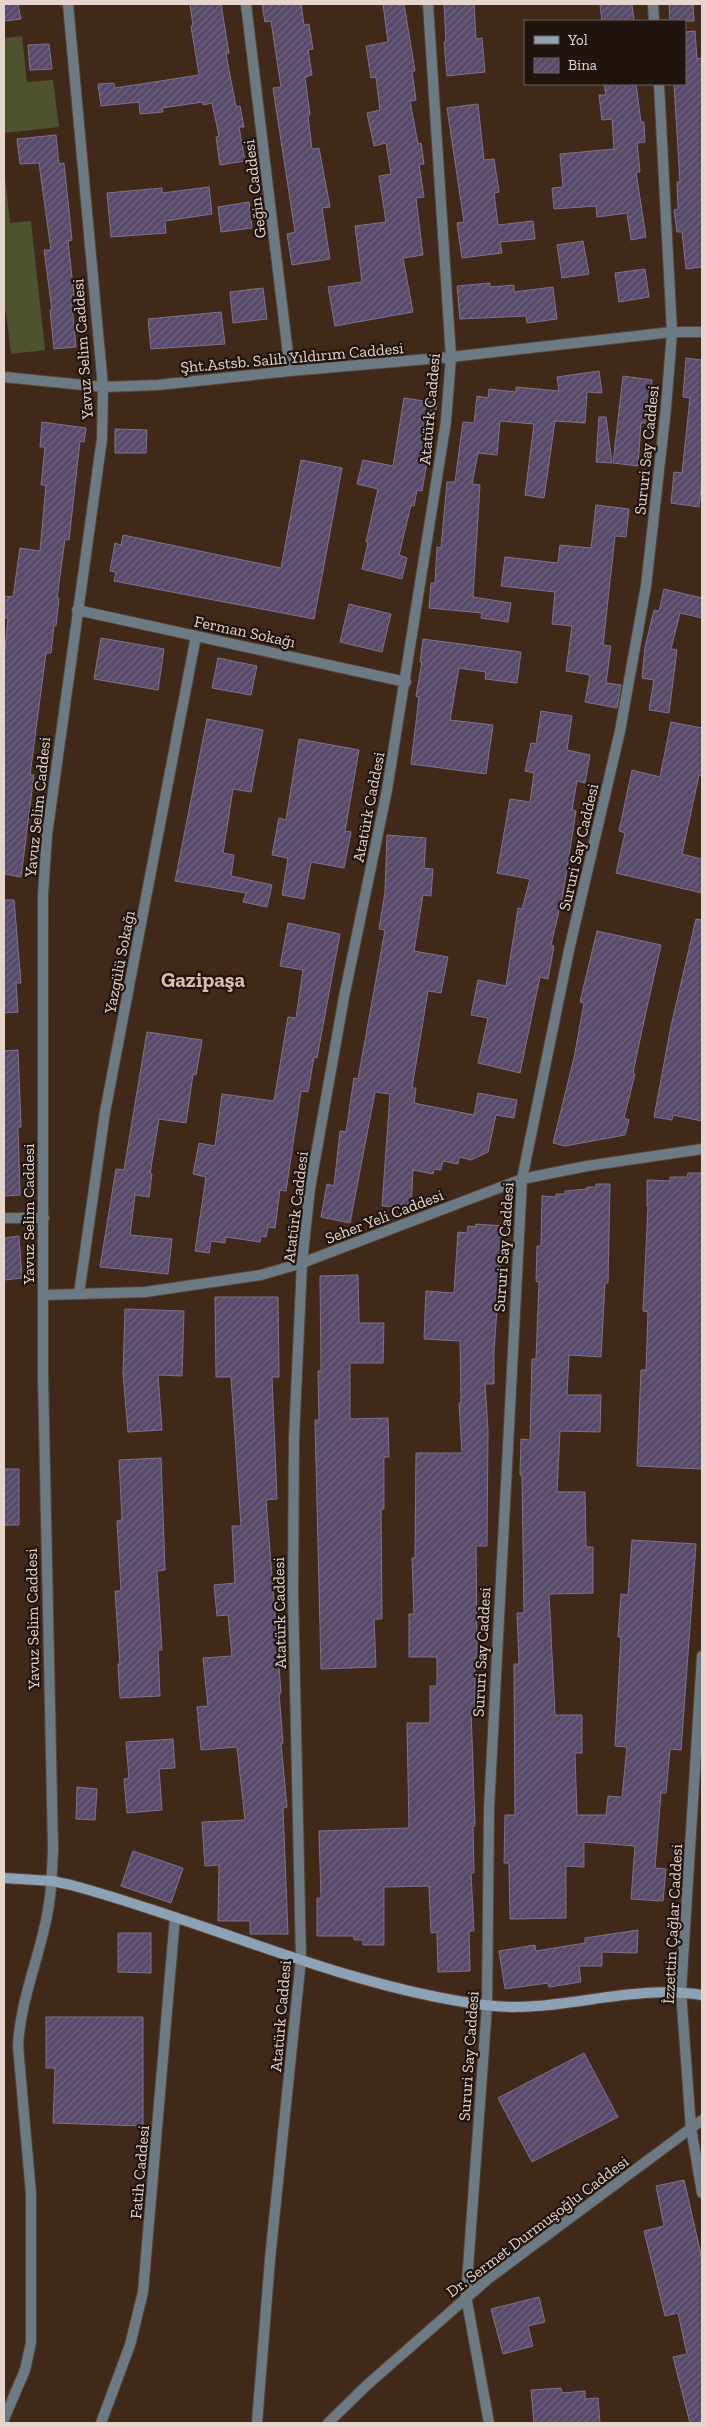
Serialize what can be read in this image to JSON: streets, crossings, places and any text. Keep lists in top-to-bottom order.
{
  "streets": {
    "street": [
      "Geğin Caddesi",
      "Yavuz Selim Caddesi",
      "Şht.Astsb. Salih Yıldırım Caddesi",
      "Atatürk Caddesi",
      "Sururi Say Caddesi",
      "Ferman Sokağı",
      "Yazgülü Sokağı",
      "Seher Yeli Caddesi",
      "İzzettin Çağlar Caddesi",
      "Fatih Caddesi",
      "Dr. Sermet Durmuşoğlu Caddesi"
    ]
  },
  "crossings": [
    ["Geğin Caddesi", "Şht.Astsb. Salih Yıldırım Caddesi"],
    ["Yavuz Selim Caddesi", "Şht.Astsb. Salih Yıldırım Caddesi"],
    ["Yavuz Selim Caddesi", "Ferman Sokağı"],
    ["Yavuz Selim Caddesi", "Seher Yeli Caddesi"],
    ["Şht.Astsb. Salih Yıldırım Caddesi", "Atatürk Caddesi"],
    ["Şht.Astsb. Salih Yıldırım Caddesi", "Sururi Say Caddesi"],
    ["Atatürk Caddesi", "Ferman Sokağı"],
    ["Atatürk Caddesi", "Seher Yeli Caddesi"],
    ["Sururi Say Caddesi", "Seher Yeli Caddesi"],
    ["Sururi Say Caddesi", "Dr. Sermet Durmuşoğlu Caddesi"],
    ["Ferman Sokağı", "Yazgülü Sokağı"],
    ["Yazgülü Sokağı", "Seher Yeli Caddesi"],
    ["İzzettin Çağlar Caddesi", "Dr. Sermet Durmuşoğlu Caddesi"]
  ],
  "districts": ["Gazipaşa"],
  "legend": ["Yol", "Bina"]
}
